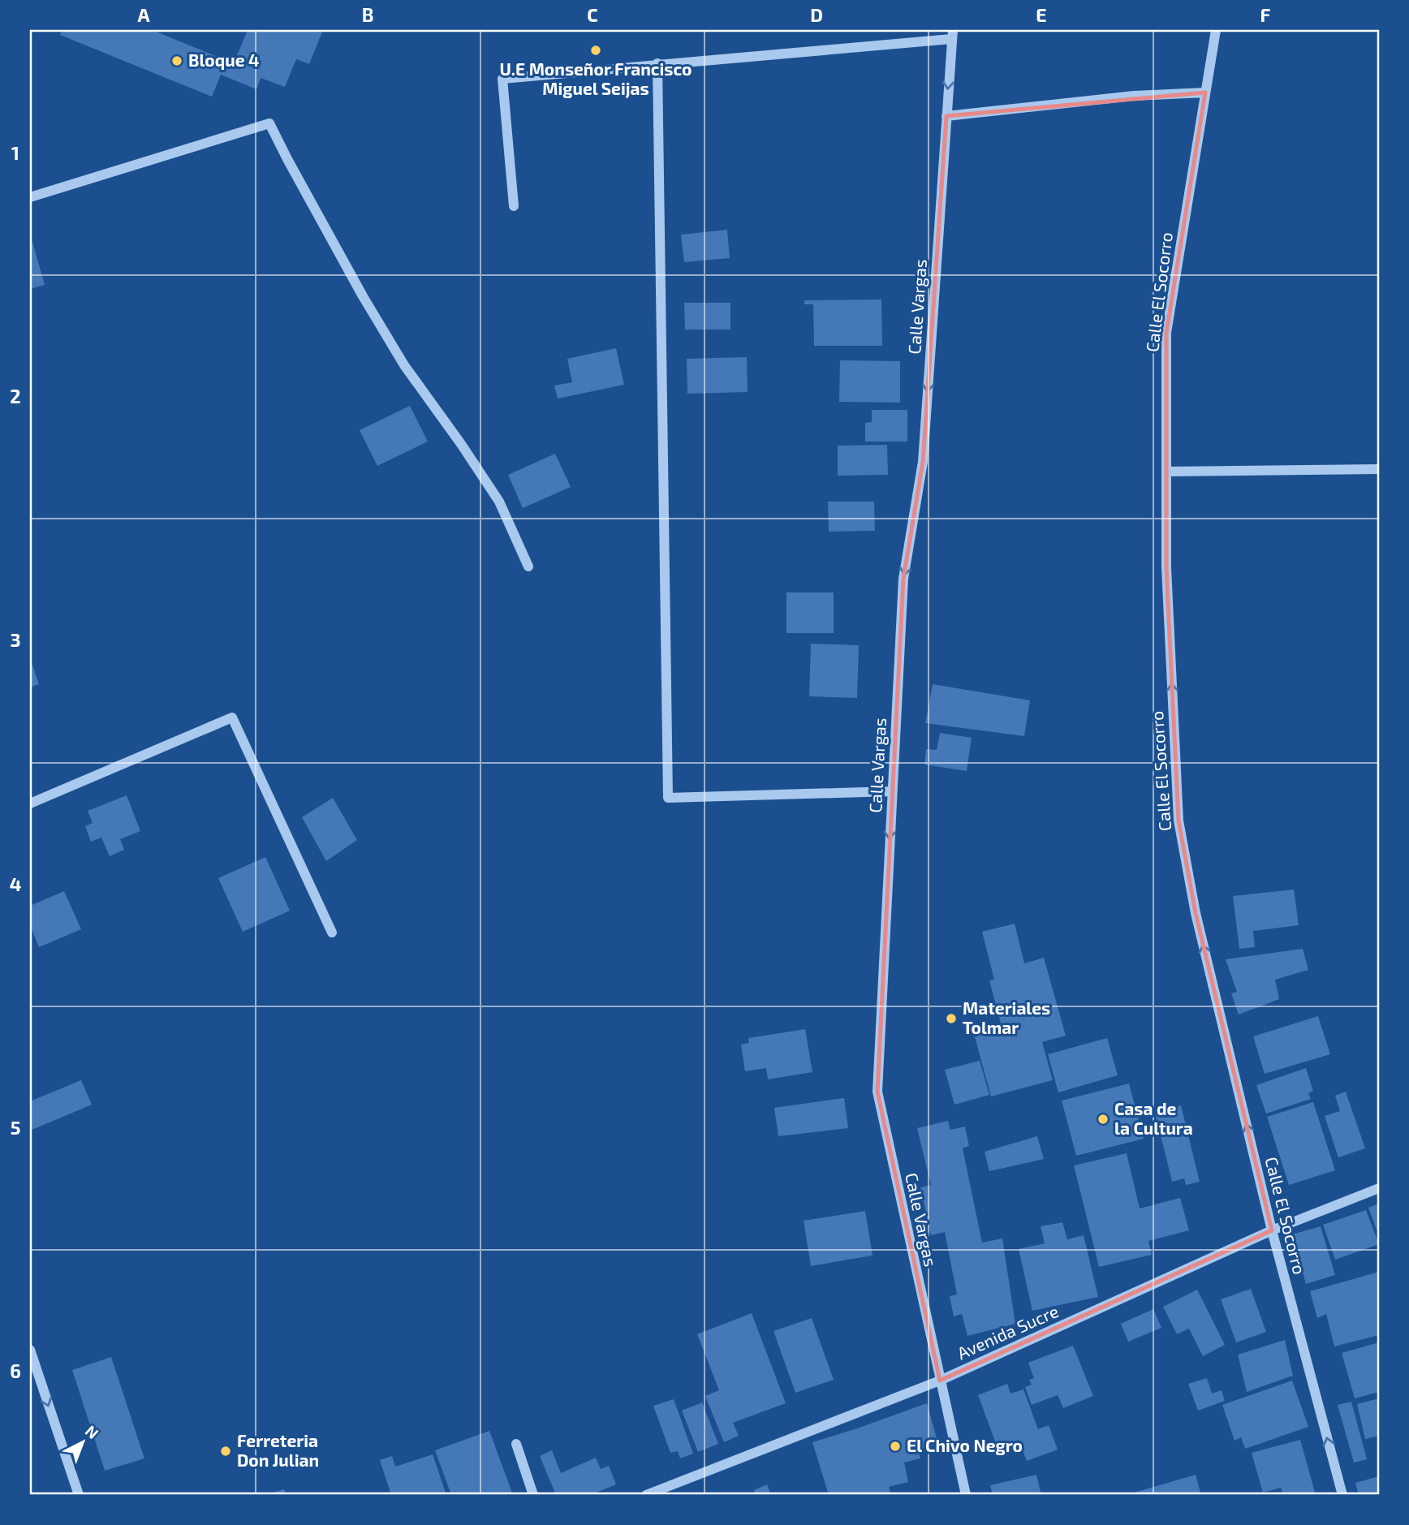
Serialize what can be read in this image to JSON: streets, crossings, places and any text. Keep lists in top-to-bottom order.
{
  "streets": {
    "street": ["Calle El Socorro", "Calle Vargas", "Avenida Sucre"]
  },
  "crossings": [
    ["Calle El Socorro", "Avenida Sucre"],
    ["Calle Vargas", "Avenida Sucre"]
  ],
  "one_way": ["Calle El Socorro", "Calle Vargas"],
  "places": [
    "U.E Monseñor Francisco Miguel Seijas",
    "Bloque 4",
    "Materiales Tolmar",
    "Casa de la Cultura",
    "El Chivo Negro",
    "Ferreteria Don Julian"
  ],
  "north": "top right",
  "grid": {
    "columns": [
      "A",
      "B",
      "C",
      "D",
      "E",
      "F"
    ],
    "rows": [
      "1",
      "2",
      "3",
      "4",
      "5",
      "6"
    ]
  }
}
